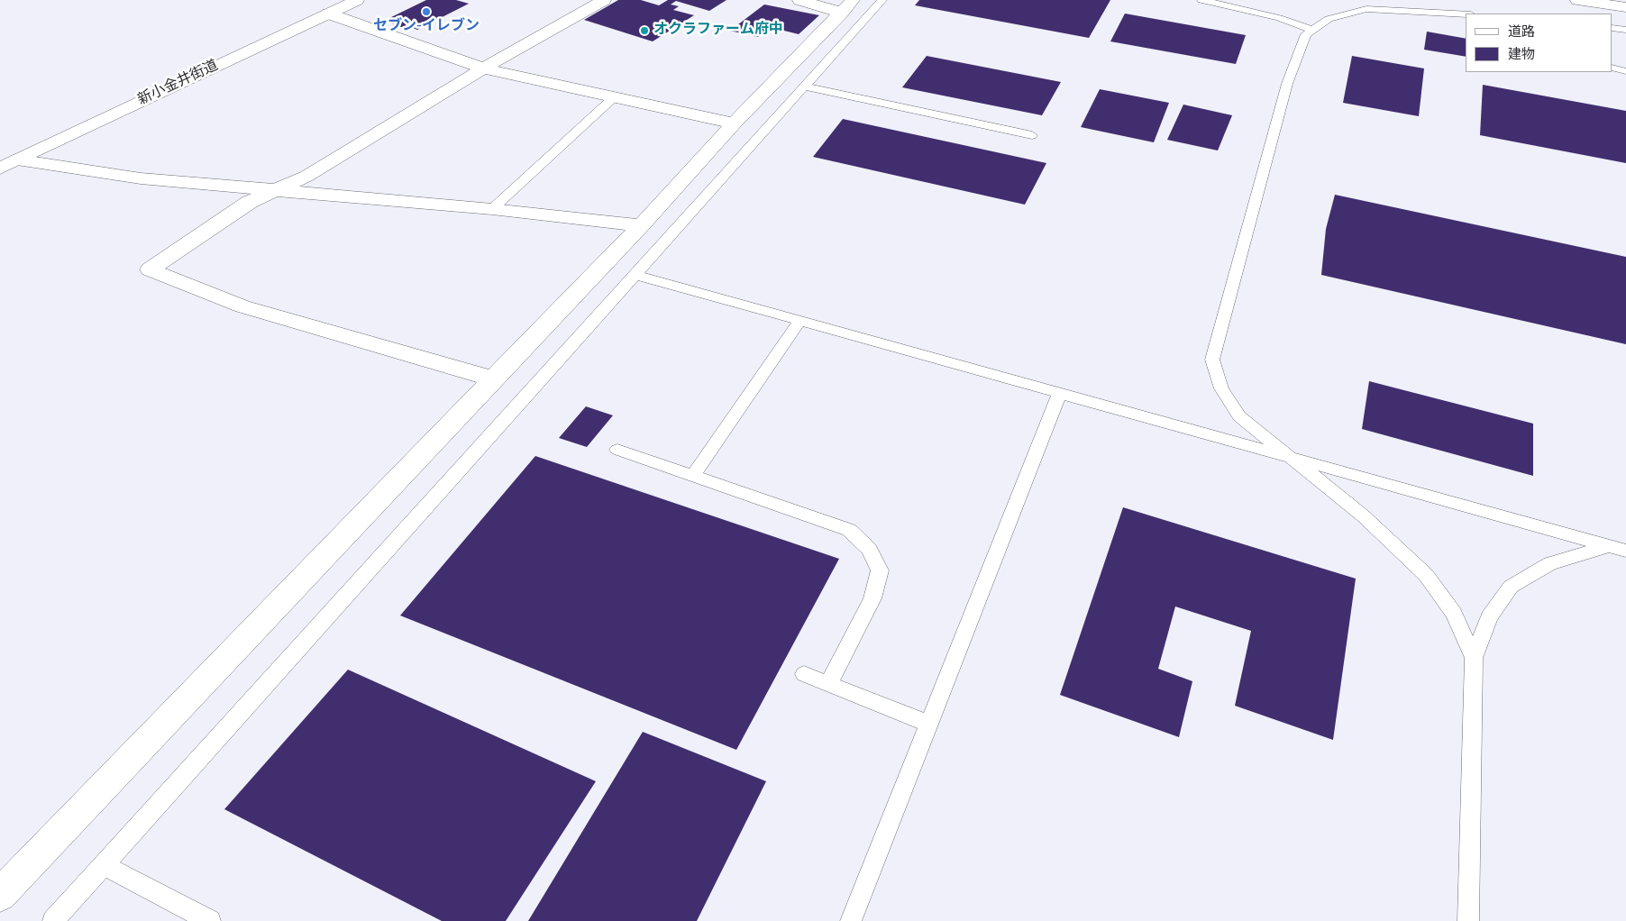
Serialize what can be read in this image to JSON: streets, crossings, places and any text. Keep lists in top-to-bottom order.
{
  "streets": {
    "street": ["新小金井街道"]
  },
  "places": ["セブン-イレブン", "オクラファーム府中"],
  "legend": ["道路", "建物"]
}
